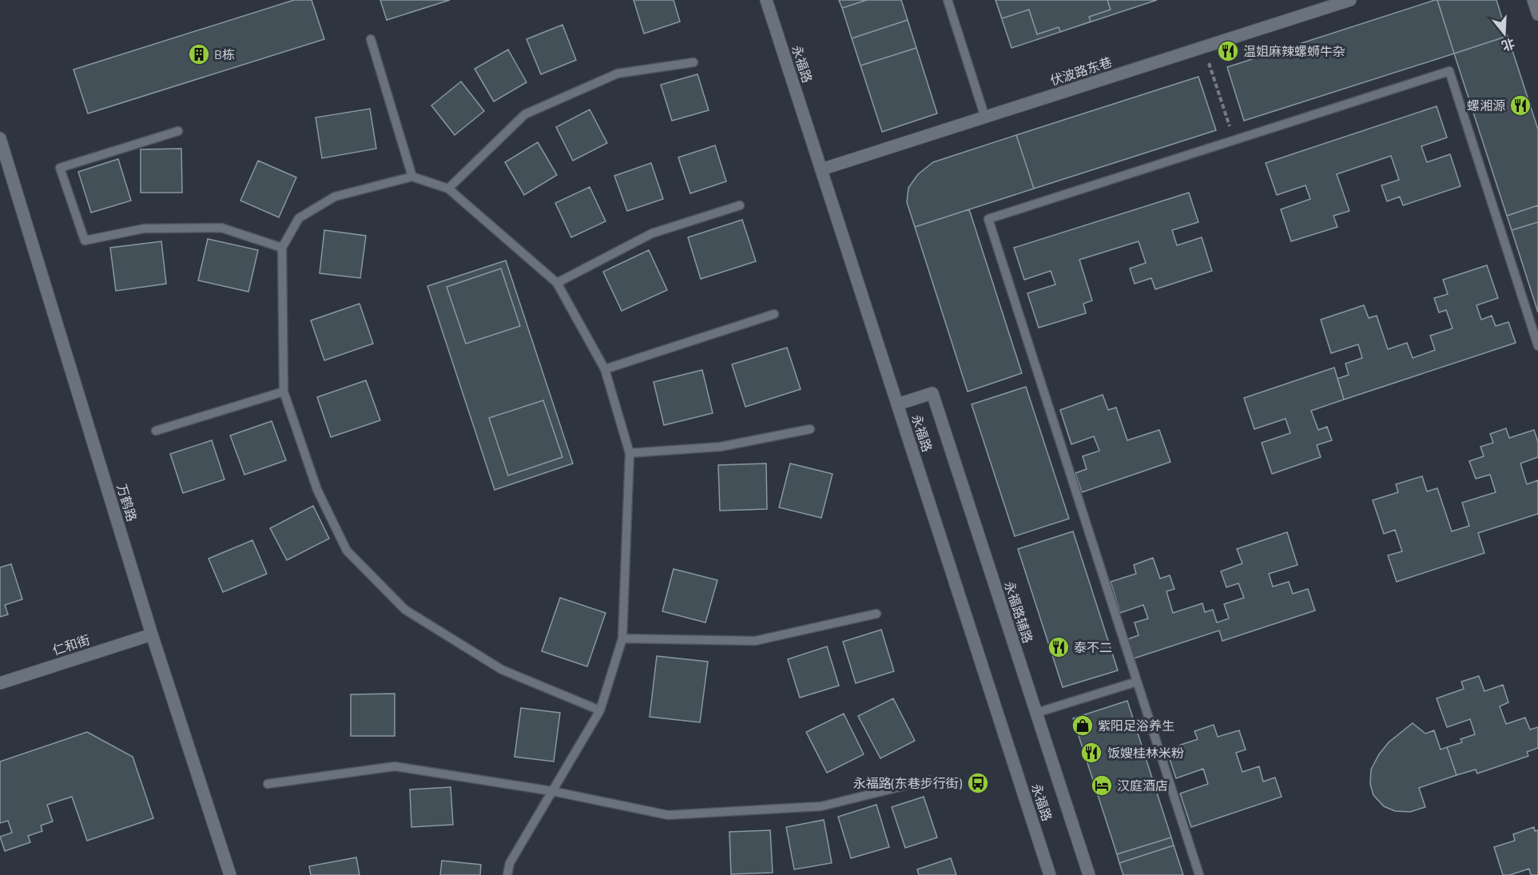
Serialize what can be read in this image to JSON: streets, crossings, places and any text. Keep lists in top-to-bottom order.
{
  "streets": {
    "street": [
      "永福路",
      "伏波路东巷",
      "万鹤路",
      "永福路辅路",
      "仁和街"
    ]
  },
  "crossings": [
    ["永福路", "伏波路东巷"],
    ["永福路", "永福路辅路"],
    ["万鹤路", "仁和街"]
  ],
  "places": {
    "restaurant": [
      "温姐麻辣螺蛳牛杂",
      "螺湘源",
      "泰不二",
      "饭嫂桂林米粉"
    ],
    "building": ["B栋"],
    "shop": ["紫阳足浴养生"],
    "bus stop": ["永福路(东巷步行街)"],
    "hotel": ["汉庭酒店"]
  },
  "north": "bottom"
}
